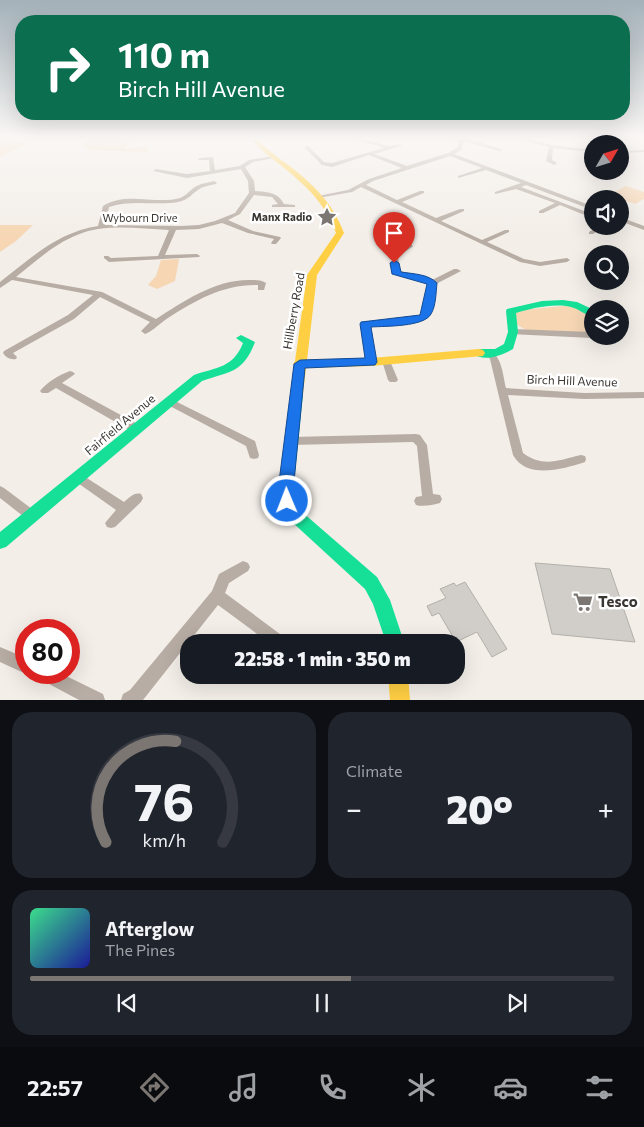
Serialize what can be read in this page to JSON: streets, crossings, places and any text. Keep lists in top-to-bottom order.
{
  "streets": {
    "main road": ["Hillberry Road", "Fairfield Avenue"],
    "street": ["Wybourn Drive", "Birch Hill Avenue"]
  },
  "places": {
    "place": ["Manx Radio"],
    "supermarket": ["Tesco"]
  },
  "north": "top right",
  "page": {
    "turn": ["110 m", "Birch Hill Avenue"],
    "limit": "80",
    "trip": "22:58 · 1 min · 350 m",
    "tile": "Climate",
    "heat": ["−", "20°", "+"],
    "song": ["Afterglow", "The Pines"],
    "tabs": "22:57",
    "gauge": ["76", "km/h"]
  }
}
